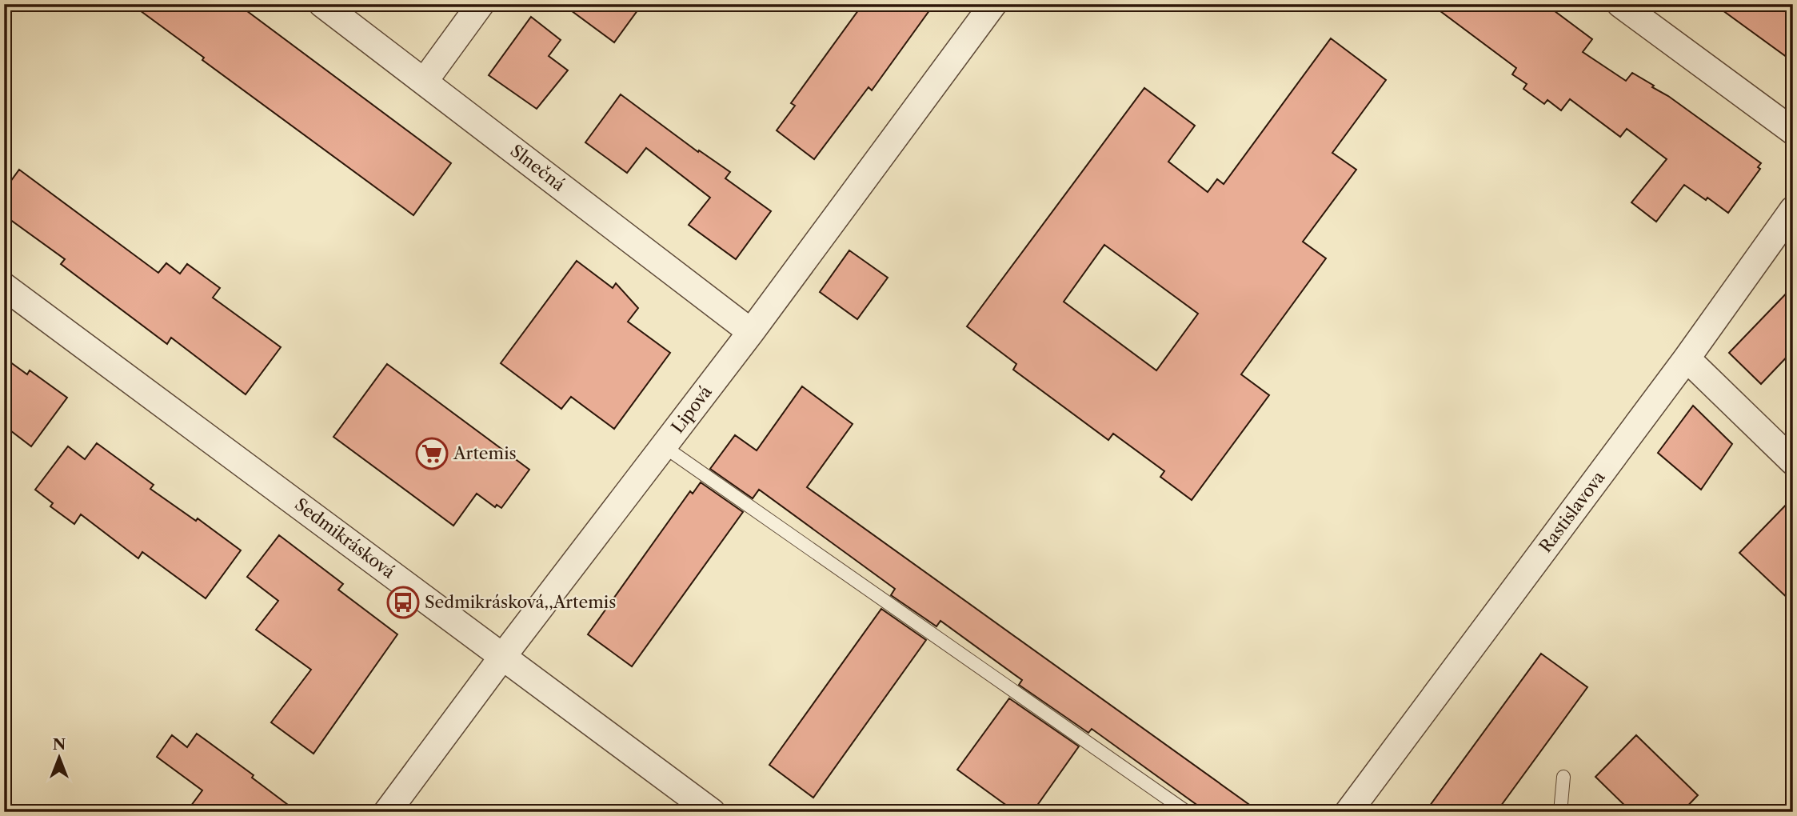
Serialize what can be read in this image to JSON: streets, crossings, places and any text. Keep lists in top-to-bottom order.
{
  "streets": {
    "street": [
      "Slnečná",
      "Lipová",
      "Rastislavova",
      "Sedmikrásková"
    ]
  },
  "crossings": [
    ["Slnečná", "Lipová"],
    ["Lipová", "Sedmikrásková"]
  ],
  "places": {
    "supermarket": ["Artemis"],
    "bus stop": ["Sedmikrásková,,Artemis"]
  },
  "north": "top"
}
